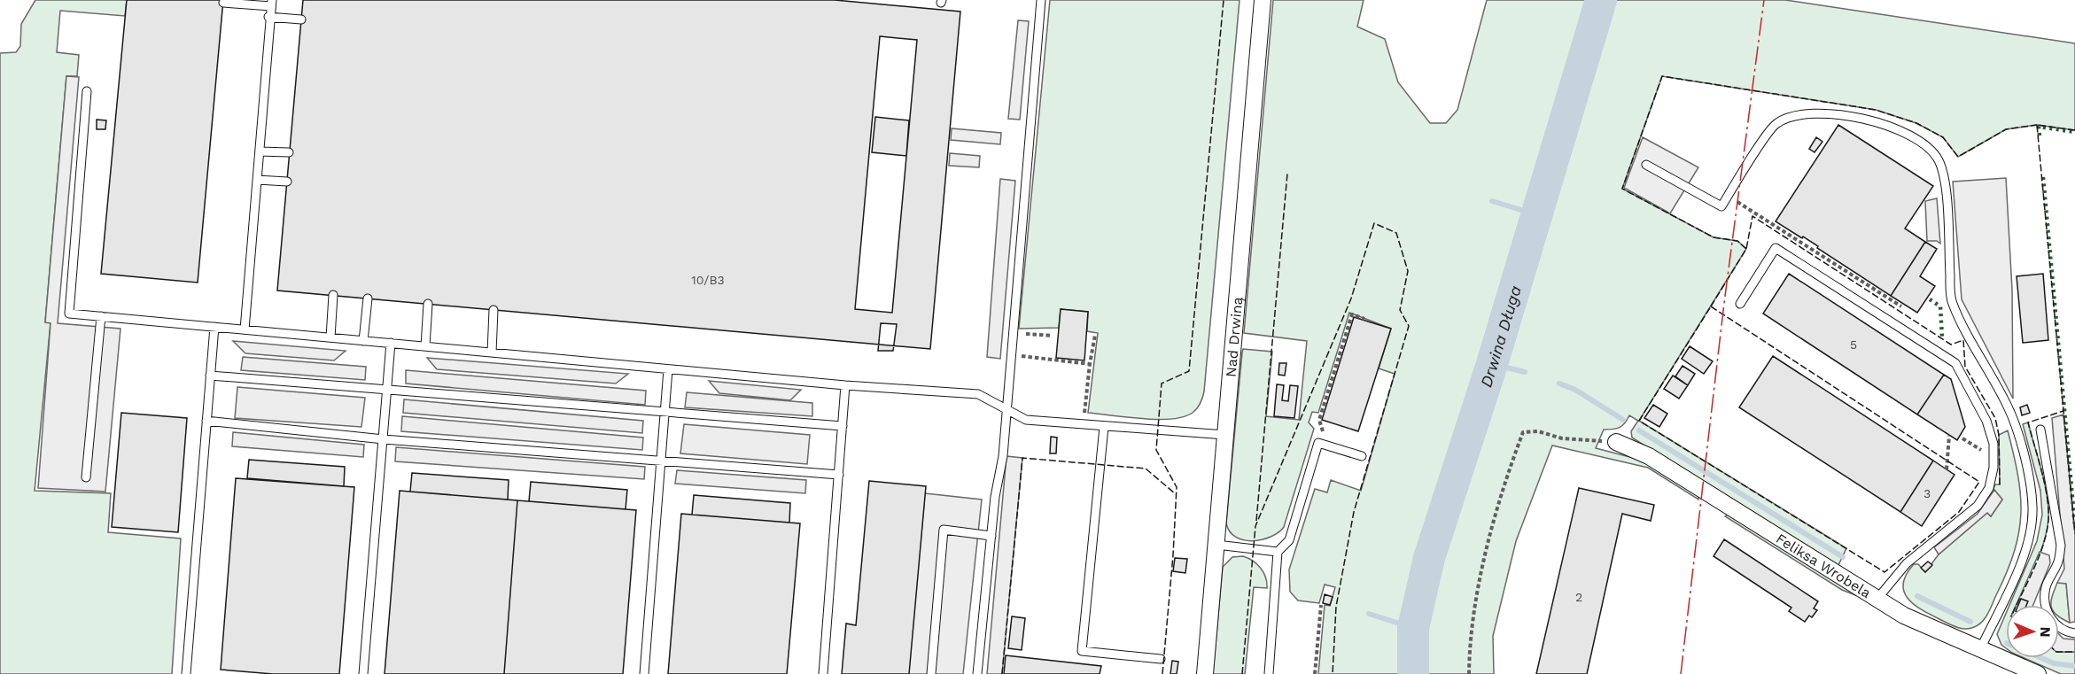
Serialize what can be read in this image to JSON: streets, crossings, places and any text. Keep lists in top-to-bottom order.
{
  "streets": {
    "street": ["Nad Drwiną", "Feliksa Wrobela"]
  },
  "water": ["Drwina Długa"],
  "house_numbers": [
    "10/B3",
    "5",
    "3",
    "2"
  ],
  "north": "right"
}
